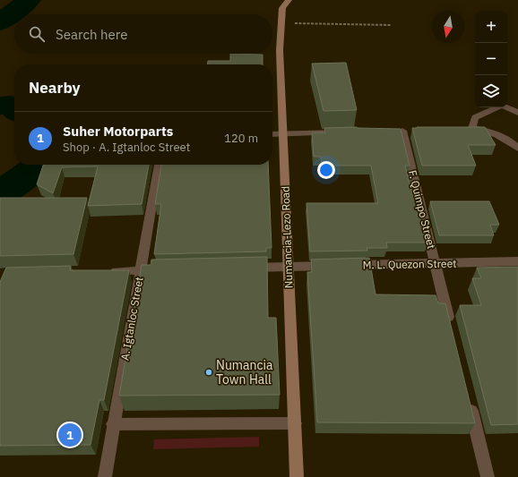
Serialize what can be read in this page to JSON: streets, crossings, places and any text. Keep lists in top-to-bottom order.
{
  "streets": {
    "main road": ["Numancia-Lezo Road"],
    "street": ["F. Quimpo Street", "M. L. Quezon Street", "A. Igtanloc Street"]
  },
  "crossings": [
    ["F. Quimpo Street", "M. L. Quezon Street"],
    ["Numancia-Lezo Road", "M. L. Quezon Street"]
  ],
  "places": ["Numancia Town Hall"],
  "north": "bottom",
  "page": {
    "map_buttons": ["+", "−"],
    "search": "Search here",
    "heading": "Nearby",
    "list": [
      {
        "mark": "1",
        "name": "Suher Motorparts",
        "note": "Shop · A. Igtanloc Street",
        "value": "120 m"
      }
    ],
    "pins": "1"
  }
}
